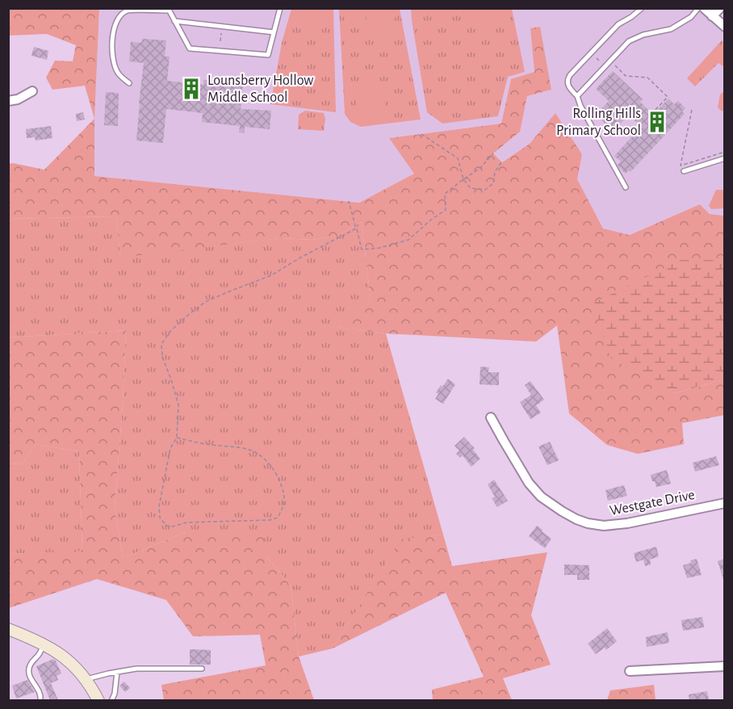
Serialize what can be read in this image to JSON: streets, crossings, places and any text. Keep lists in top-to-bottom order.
{
  "streets": {
    "street": ["Westgate Drive"]
  },
  "places": {
    "building": ["Lounsberry Hollow Middle School", "Rolling Hills Primary School"]
  }
}
